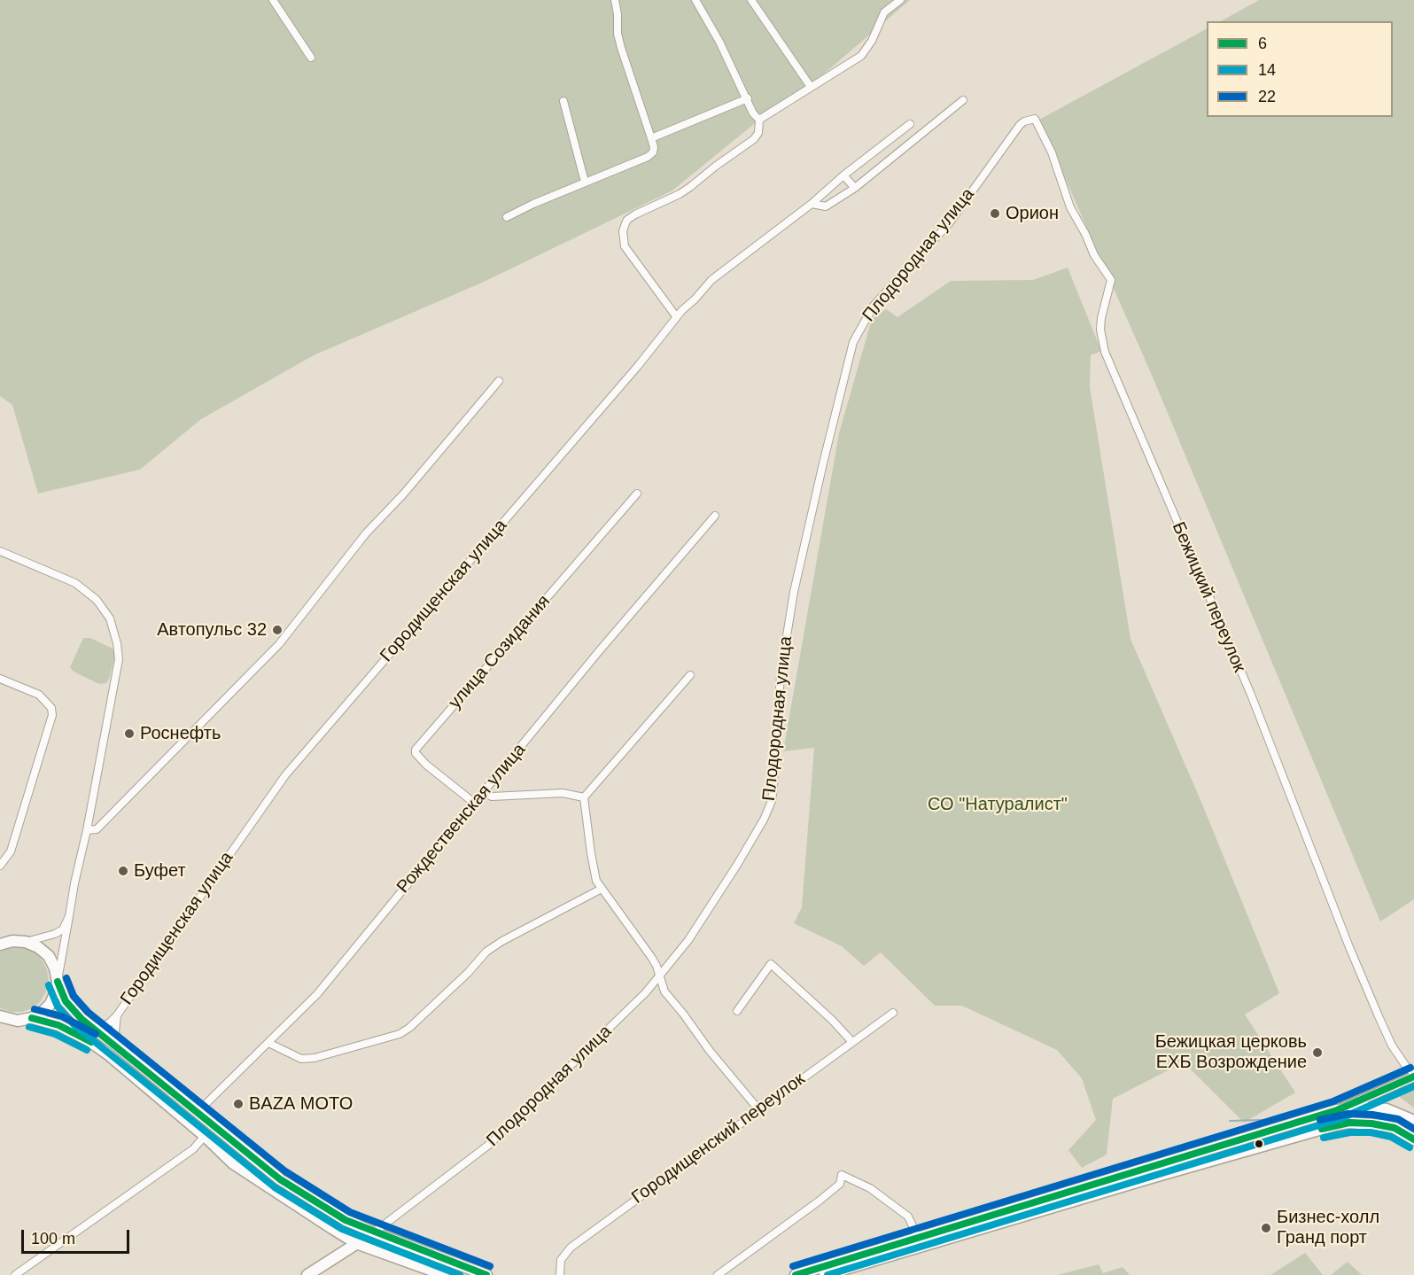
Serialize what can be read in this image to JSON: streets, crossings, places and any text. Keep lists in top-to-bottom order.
{
  "streets": {
    "street": [
      "Плодородная улица",
      "Городищенская улица",
      "Бежицкий переулок",
      "улица Созидания",
      "Рождественская улица",
      "Городищенский переулок"
    ]
  },
  "crossings": [
    ["Плодородная улица", "Бежицкий переулок"],
    ["улица Созидания", "Рождественская улица"]
  ],
  "parks": ["СО \"Натуралист\""],
  "places": [
    "Орион",
    "Автопульс 32",
    "Роснефть",
    "Буфет",
    "Бежицкая церковь ЕХБ Возрождение",
    "BAZA MOTO",
    "Бизнес-холл Гранд порт"
  ],
  "lines": ["transit line 22", "transit line 6", "transit line 14"],
  "legend": ["6", "14", "22"],
  "scale_bar": "100 m"
}
